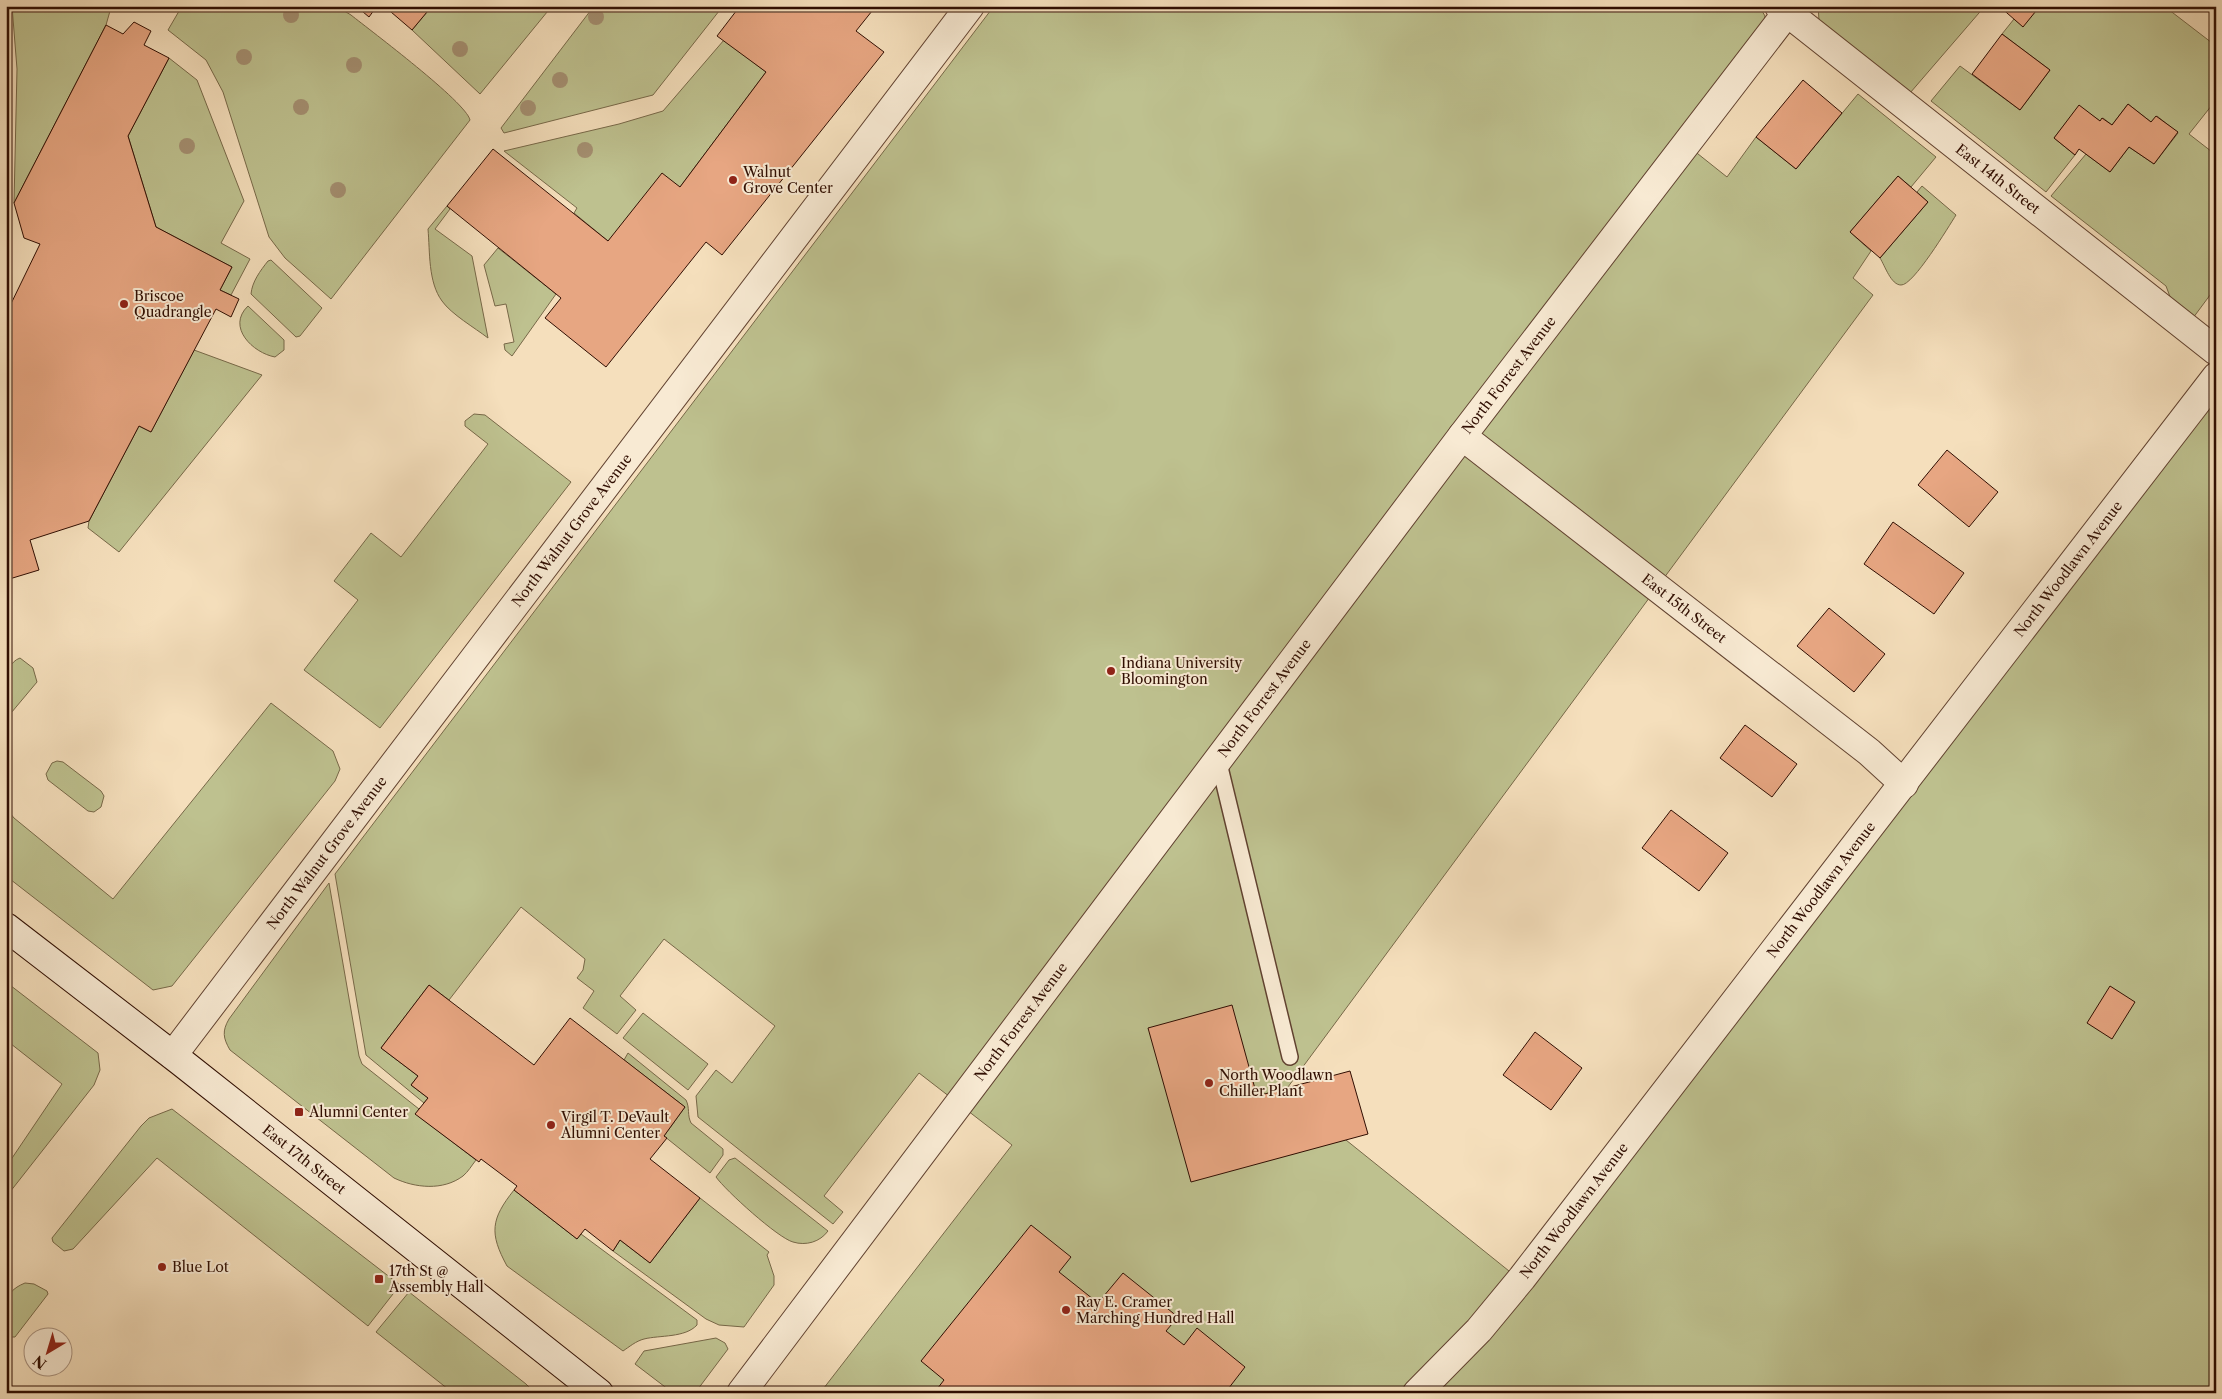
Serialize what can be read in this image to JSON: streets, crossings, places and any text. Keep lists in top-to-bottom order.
{
  "streets": {
    "street": [
      "East 14th Street",
      "North Forrest Avenue",
      "North Walnut Grove Avenue",
      "North Woodlawn Avenue",
      "East 15th Street",
      "East 17th Street"
    ]
  },
  "crossings": [
    ["East 14th Street", "North Forrest Avenue"],
    ["North Forrest Avenue", "East 15th Street"],
    ["North Walnut Grove Avenue", "East 17th Street"],
    ["North Woodlawn Avenue", "East 15th Street"]
  ],
  "places": {
    "other": [
      "Walnut Grove Center",
      "Briscoe Quadrangle",
      "Indiana University Bloomington",
      "North Woodlawn Chiller Plant",
      "Virgil T. DeVault Alumni Center",
      "Blue Lot",
      "Ray E. Cramer Marching Hundred Hall"
    ],
    "transit": ["Alumni Center", "17th St @ Assembly Hall"]
  },
  "north": "bottom left"
}
